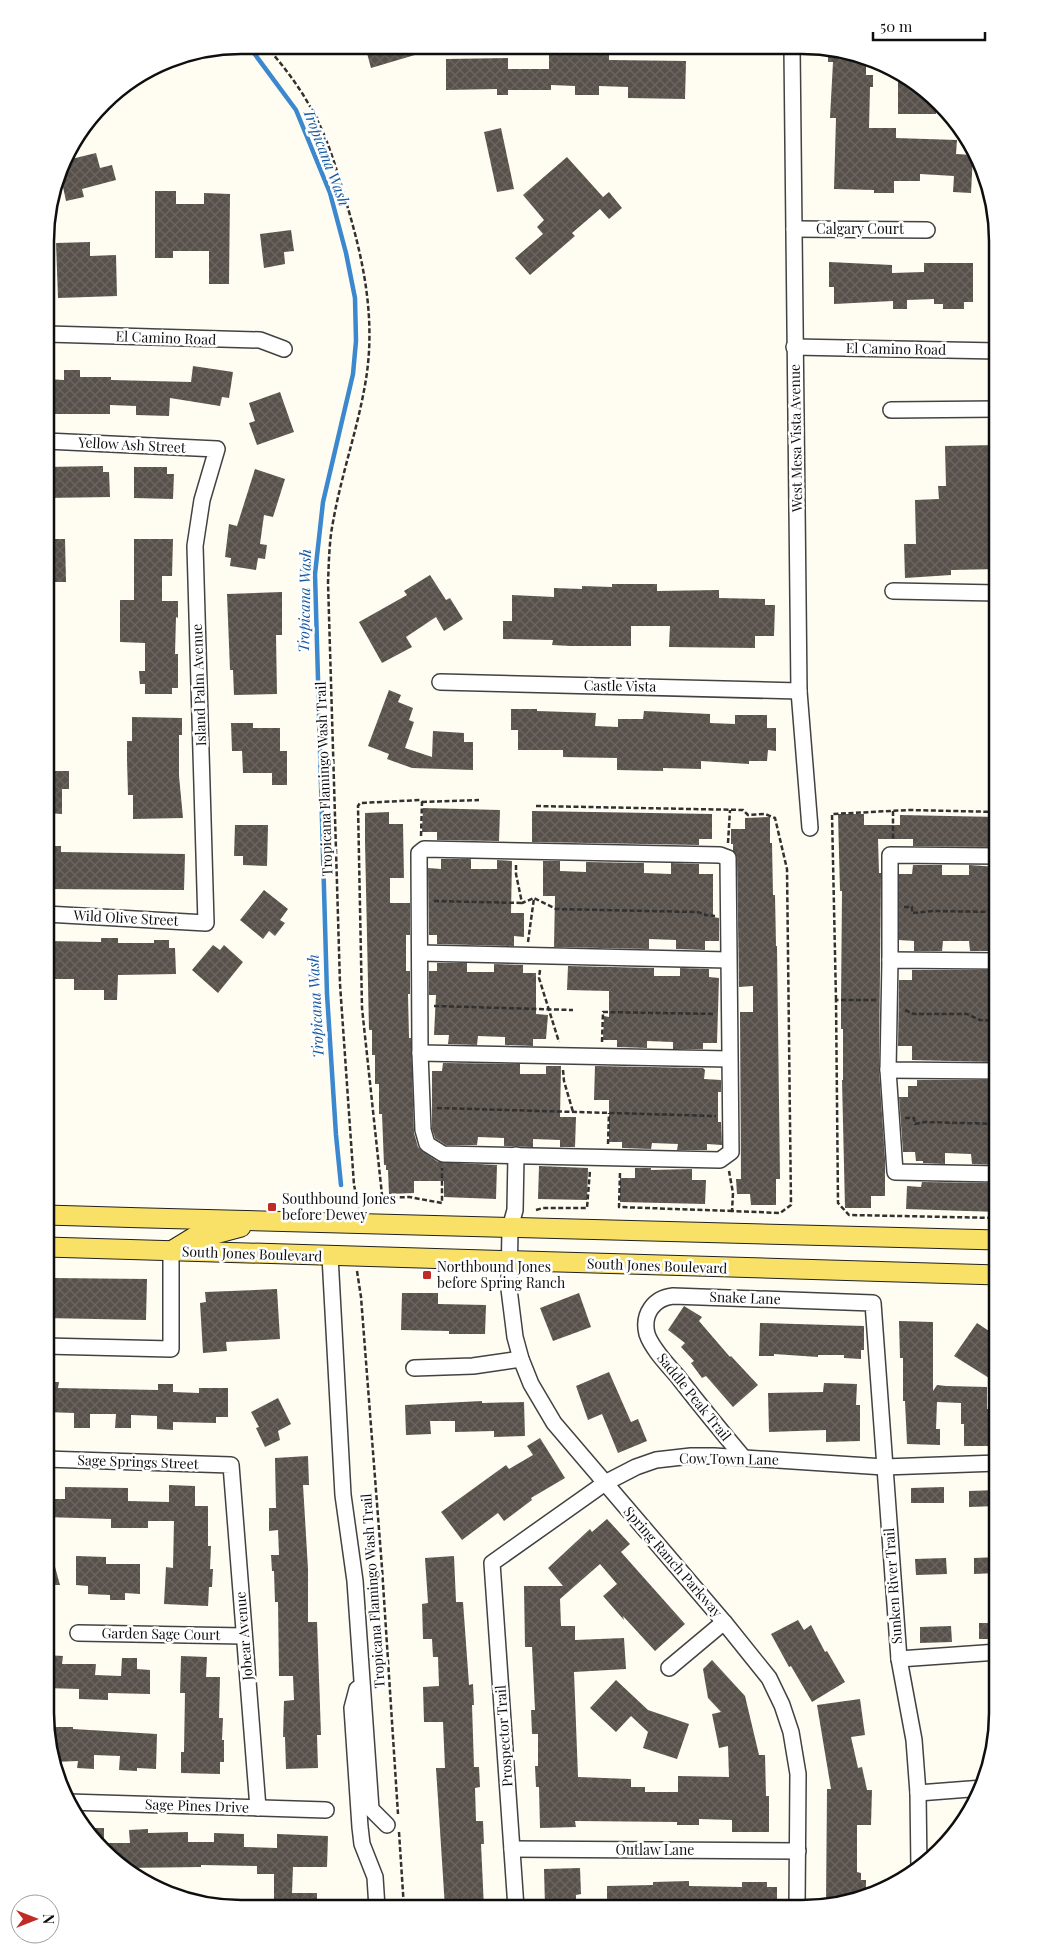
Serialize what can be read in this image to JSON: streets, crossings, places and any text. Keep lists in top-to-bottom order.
{
  "streets": {
    "main road": ["South Jones Boulevard"],
    "street": [
      "Calgary Court",
      "El Camino Road",
      "West Mesa Vista Avenue",
      "Yellow Ash Street",
      "Island Palm Avenue",
      "Castle Vista",
      "Wild Olive Street",
      "Snake Lane",
      "Saddle Peak Trail",
      "Cow Town Lane",
      "Sage Springs Street",
      "Spring Ranch Parkway",
      "Sunken River Trail",
      "Garden Sage Court",
      "Jobear Avenue",
      "Prospector Trail",
      "Sage Pines Drive",
      "Outlaw Lane"
    ],
    "path": ["Tropicana Flamingo Wash Trail"]
  },
  "crossings": [
    ["Calgary Court", "West Mesa Vista Avenue"],
    ["El Camino Road", "West Mesa Vista Avenue"],
    ["West Mesa Vista Avenue", "Castle Vista"],
    ["Yellow Ash Street", "Island Palm Avenue"],
    ["Island Palm Avenue", "Wild Olive Street"],
    ["South Jones Boulevard", "Spring Ranch Parkway"],
    ["Snake Lane", "Saddle Peak Trail"],
    ["Snake Lane", "Sunken River Trail"],
    ["Saddle Peak Trail", "Cow Town Lane"],
    ["Cow Town Lane", "Spring Ranch Parkway"],
    ["Cow Town Lane", "Sunken River Trail"],
    ["Cow Town Lane", "Prospector Trail"],
    ["Sage Springs Street", "Jobear Avenue"],
    ["Spring Ranch Parkway", "Outlaw Lane"],
    ["Garden Sage Court", "Jobear Avenue"],
    ["Jobear Avenue", "Sage Pines Drive"],
    ["Prospector Trail", "Outlaw Lane"]
  ],
  "water": ["Tropicana Wash"],
  "places": {
    "transit": ["Southbound Jones before Dewey", "Northbound Jones before Spring Ranch"]
  },
  "scale_bar": "50 m",
  "north": "right"
}
